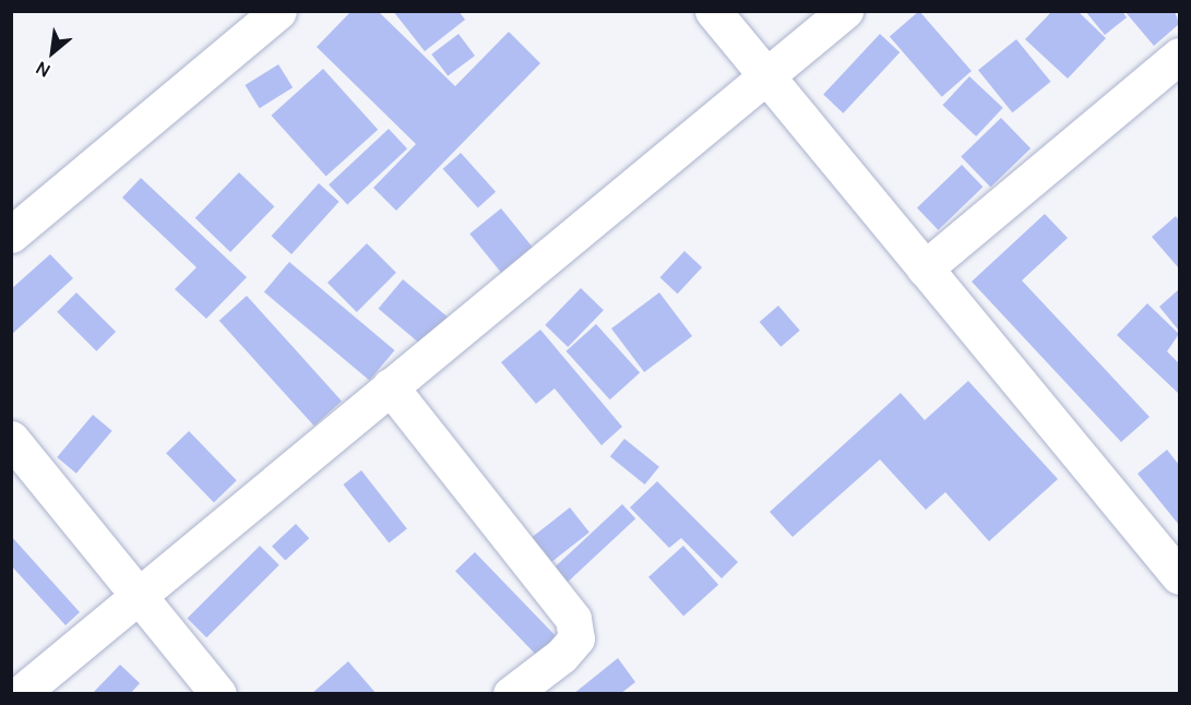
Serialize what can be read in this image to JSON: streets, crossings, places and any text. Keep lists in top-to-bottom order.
{
  "north": "bottom left"
}
